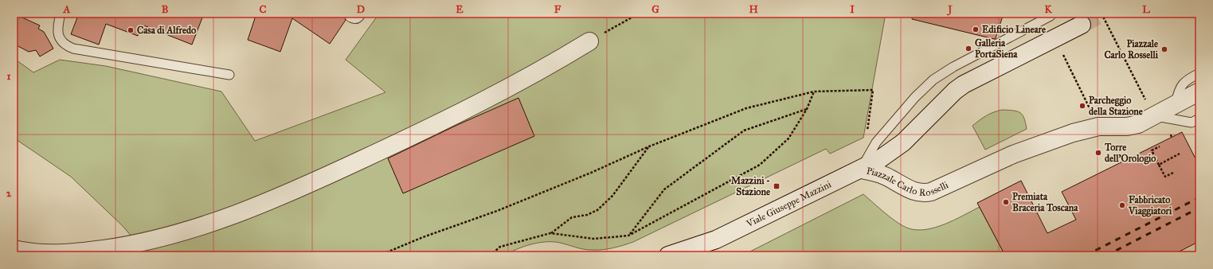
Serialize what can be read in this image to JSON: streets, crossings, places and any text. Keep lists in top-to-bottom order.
{
  "streets": {
    "street": ["Piazzale Carlo Rosselli", "Viale Giuseppe Mazzini"]
  },
  "crossings": [
    ["Piazzale Carlo Rosselli", "Viale Giuseppe Mazzini"]
  ],
  "places": {
    "other": [
      "Edificio Lineare",
      "Casa di Alfredo",
      "Galleria PortaSiena",
      "Piazzale Carlo Rosselli",
      "Parcheggio della Stazione",
      "Torre dell'Orologio",
      "Premiata Braceria Toscana",
      "Fabbricato Viaggiatori"
    ],
    "transit": ["Mazzini - Stazione"]
  },
  "grid": {
    "columns": [
      "A",
      "B",
      "C",
      "D",
      "E",
      "F",
      "G",
      "H",
      "I",
      "J",
      "K",
      "L"
    ],
    "rows": ["1", "2"]
  }
}
